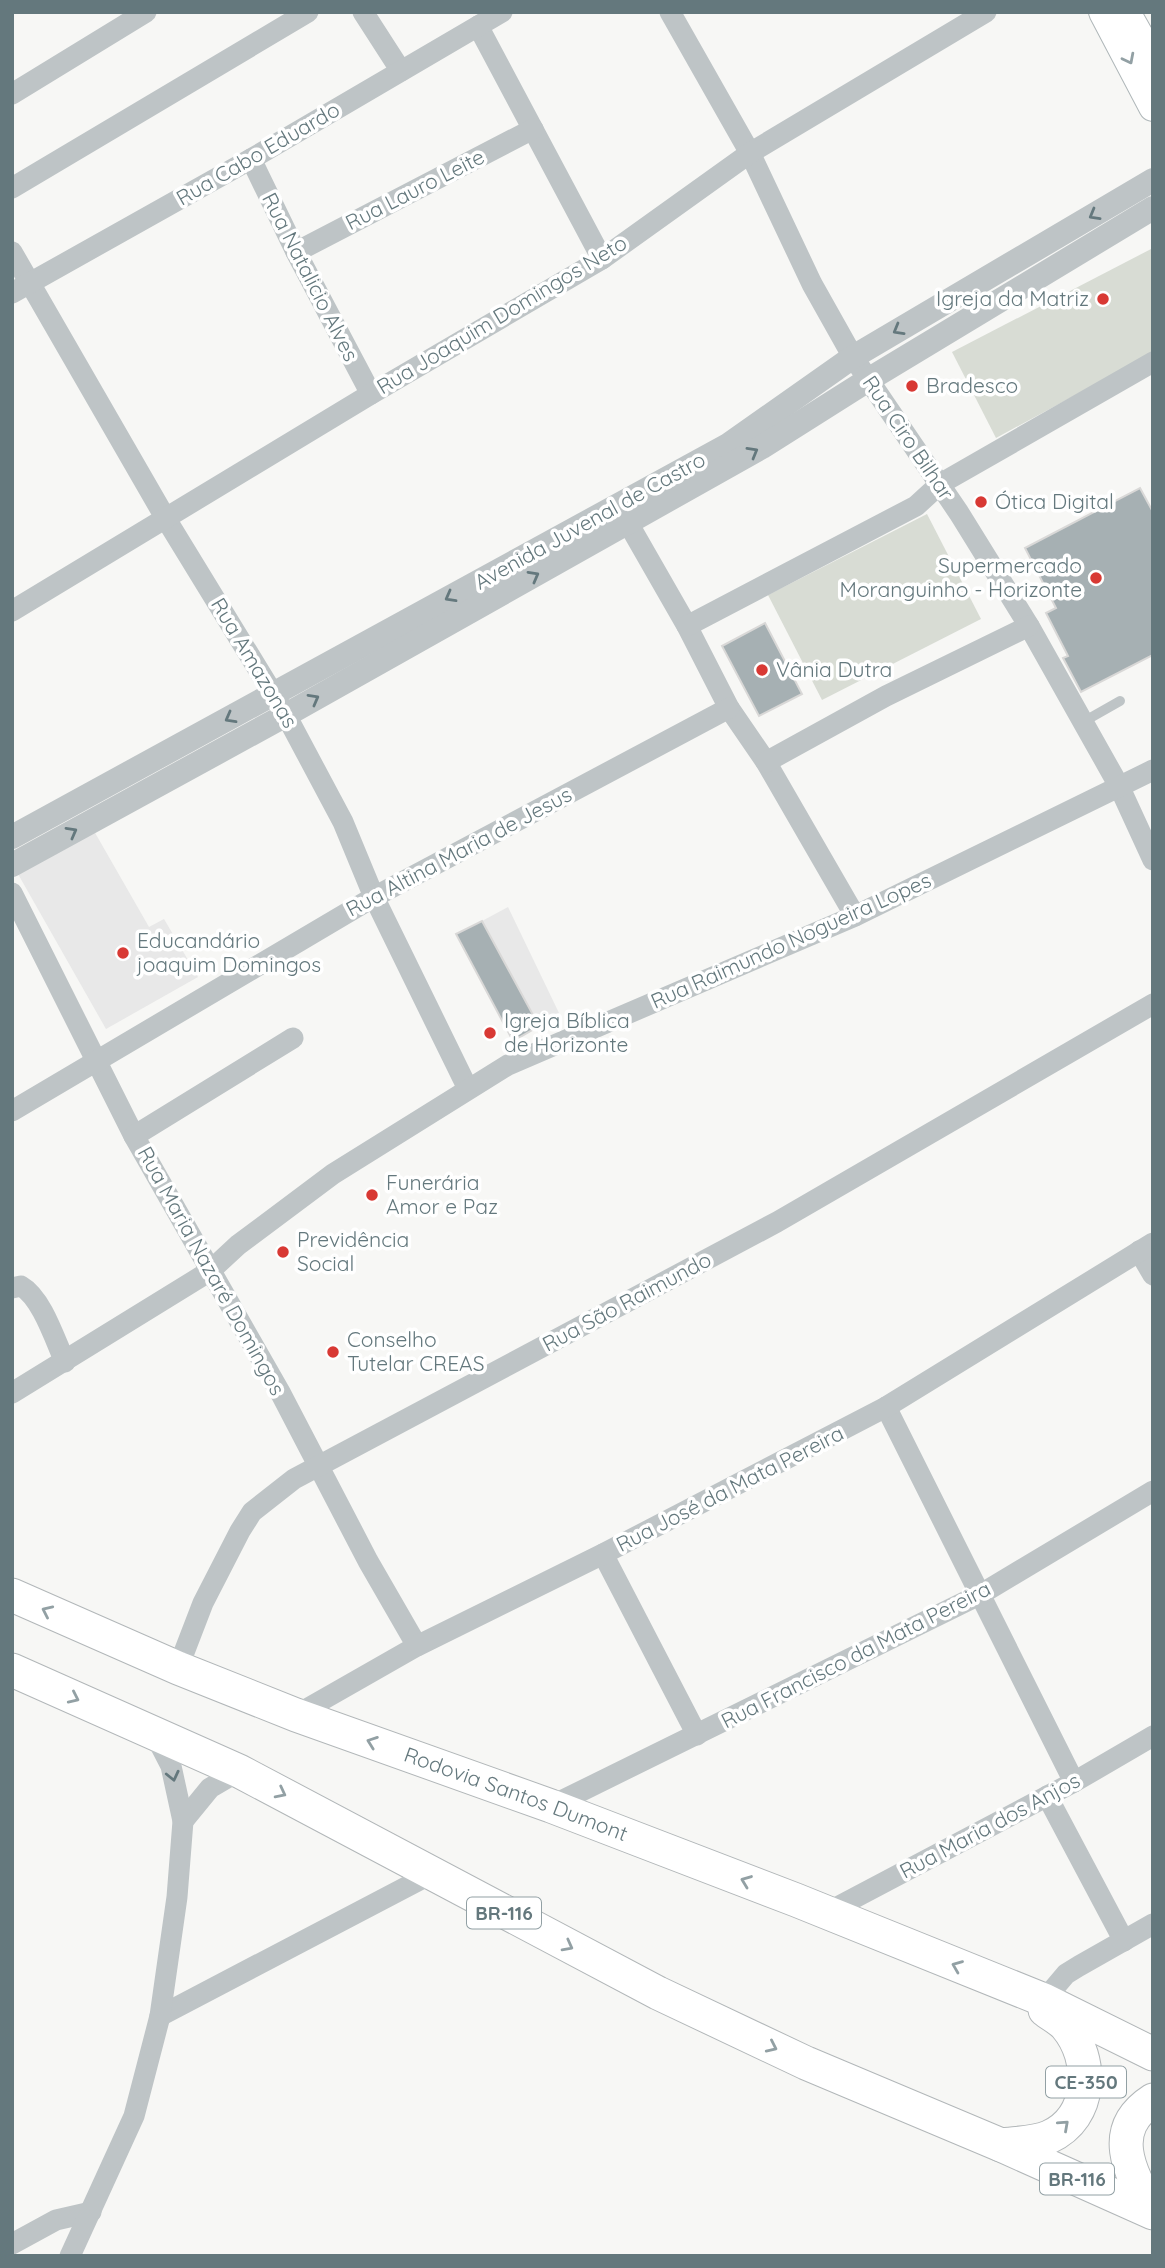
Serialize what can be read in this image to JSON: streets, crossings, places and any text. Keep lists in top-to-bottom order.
{
  "streets": {
    "highway": ["Rodovia Santos Dumont", "BR-116", "CE-350"],
    "street": [
      "Rua Cabo Eduardo",
      "Rua Lauro Leite",
      "Rua Natalicio Alves",
      "Rua Joaquim Domingos Neto",
      "Rua Ciro Bilhar",
      "Avenida Juvenal de Castro",
      "Rua Amazonas",
      "Rua Altina Maria de Jesus",
      "Rua Raimundo Nogueira Lopes",
      "Rua Maria Nazaré Domingos",
      "Rua São Raimundo",
      "Rua José da Mata Pereira",
      "Rua Francisco da Mata Pereira",
      "Rua Maria dos Anjos"
    ]
  },
  "crossings": [
    ["Rua Cabo Eduardo", "Rua Natalicio Alves"],
    ["Rua Cabo Eduardo", "Rua Amazonas"],
    ["Rua Lauro Leite", "Rua Natalicio Alves"],
    ["Rua Natalicio Alves", "Rua Joaquim Domingos Neto"],
    ["Rua Joaquim Domingos Neto", "Rua Ciro Bilhar"],
    ["Rua Joaquim Domingos Neto", "Rua Amazonas"],
    ["Rua Ciro Bilhar", "Avenida Juvenal de Castro"],
    ["Rua Ciro Bilhar", "Rua Raimundo Nogueira Lopes"],
    ["Avenida Juvenal de Castro", "Rua Amazonas"],
    ["Rua Amazonas", "Rua Altina Maria de Jesus"],
    ["Rua Amazonas", "Rua Raimundo Nogueira Lopes"],
    ["Rua Altina Maria de Jesus", "Rua Maria Nazaré Domingos"],
    ["Rua Raimundo Nogueira Lopes", "Rua Maria Nazaré Domingos"],
    ["Rua Maria Nazaré Domingos", "Rua São Raimundo"],
    ["Rua Maria Nazaré Domingos", "Rua José da Mata Pereira"],
    ["Rua São Raimundo", "Rodovia Santos Dumont"],
    ["Rua José da Mata Pereira", "Rodovia Santos Dumont"],
    ["Rua Francisco da Mata Pereira", "Rodovia Santos Dumont"],
    ["Rodovia Santos Dumont", "Rua Maria dos Anjos"],
    ["Rodovia Santos Dumont", "CE-350"],
    ["BR-116", "CE-350"]
  ],
  "places": [
    "Igreja da Matriz",
    "Bradesco",
    "Ótica Digital",
    "Supermercado Moranguinho - Horizonte",
    "Vânia Dutra",
    "Educandário joaquim Domingos",
    "Igreja Bíblica de Horizonte",
    "Funerária Amor e Paz",
    "Previdência Social",
    "Conselho Tutelar CREAS"
  ]
}
